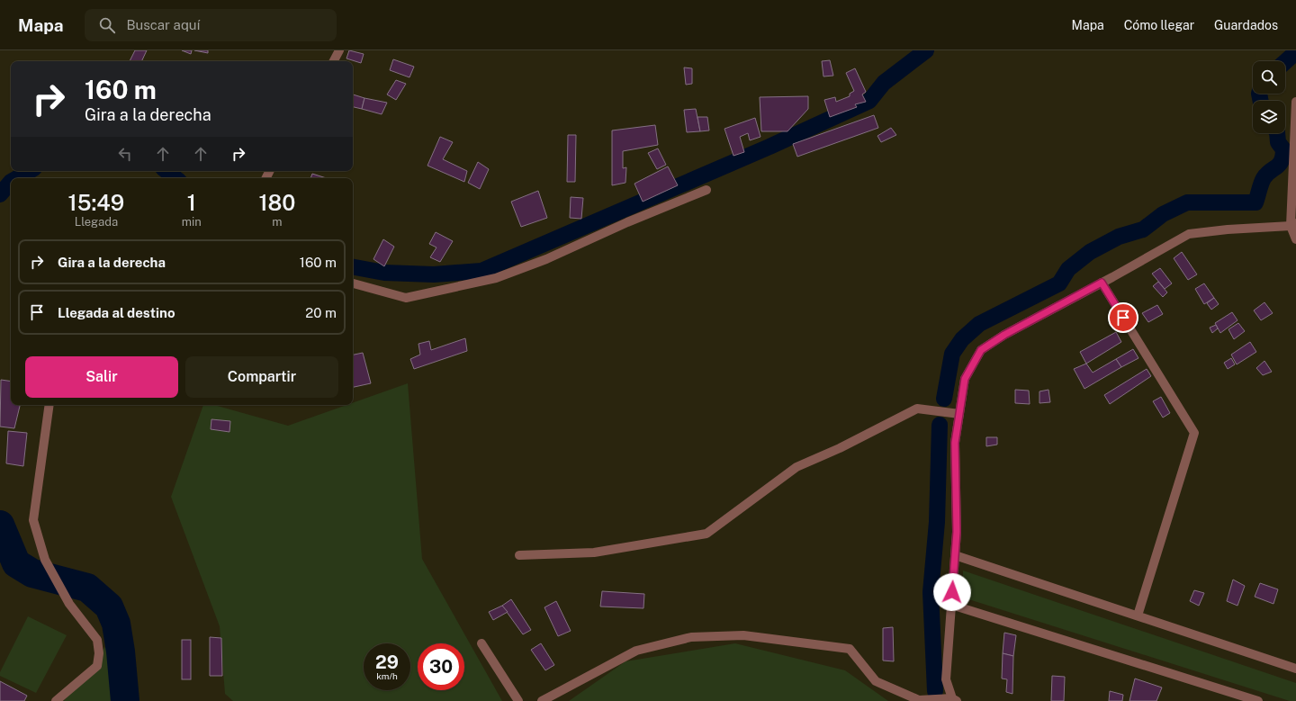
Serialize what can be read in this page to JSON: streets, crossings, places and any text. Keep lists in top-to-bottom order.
{
  "page": {
    "header": "Mapa",
    "search": "Buscar aquí",
    "nav": ["Mapa", "Cómo llegar", "Guardados"],
    "turn": ["160 m", "Gira a la derecha"],
    "eta": [
      "15:49",
      "Llegada",
      "1",
      "min",
      "180",
      "m"
    ],
    "list": [
      {
        "name": "Gira a la derecha",
        "value": "160 m"
      },
      {
        "name": "Llegada al destino",
        "value": "20 m"
      }
    ],
    "buttons": ["Salir", "Compartir"],
    "speed": "29 km/h",
    "limit": "30"
  }
}
